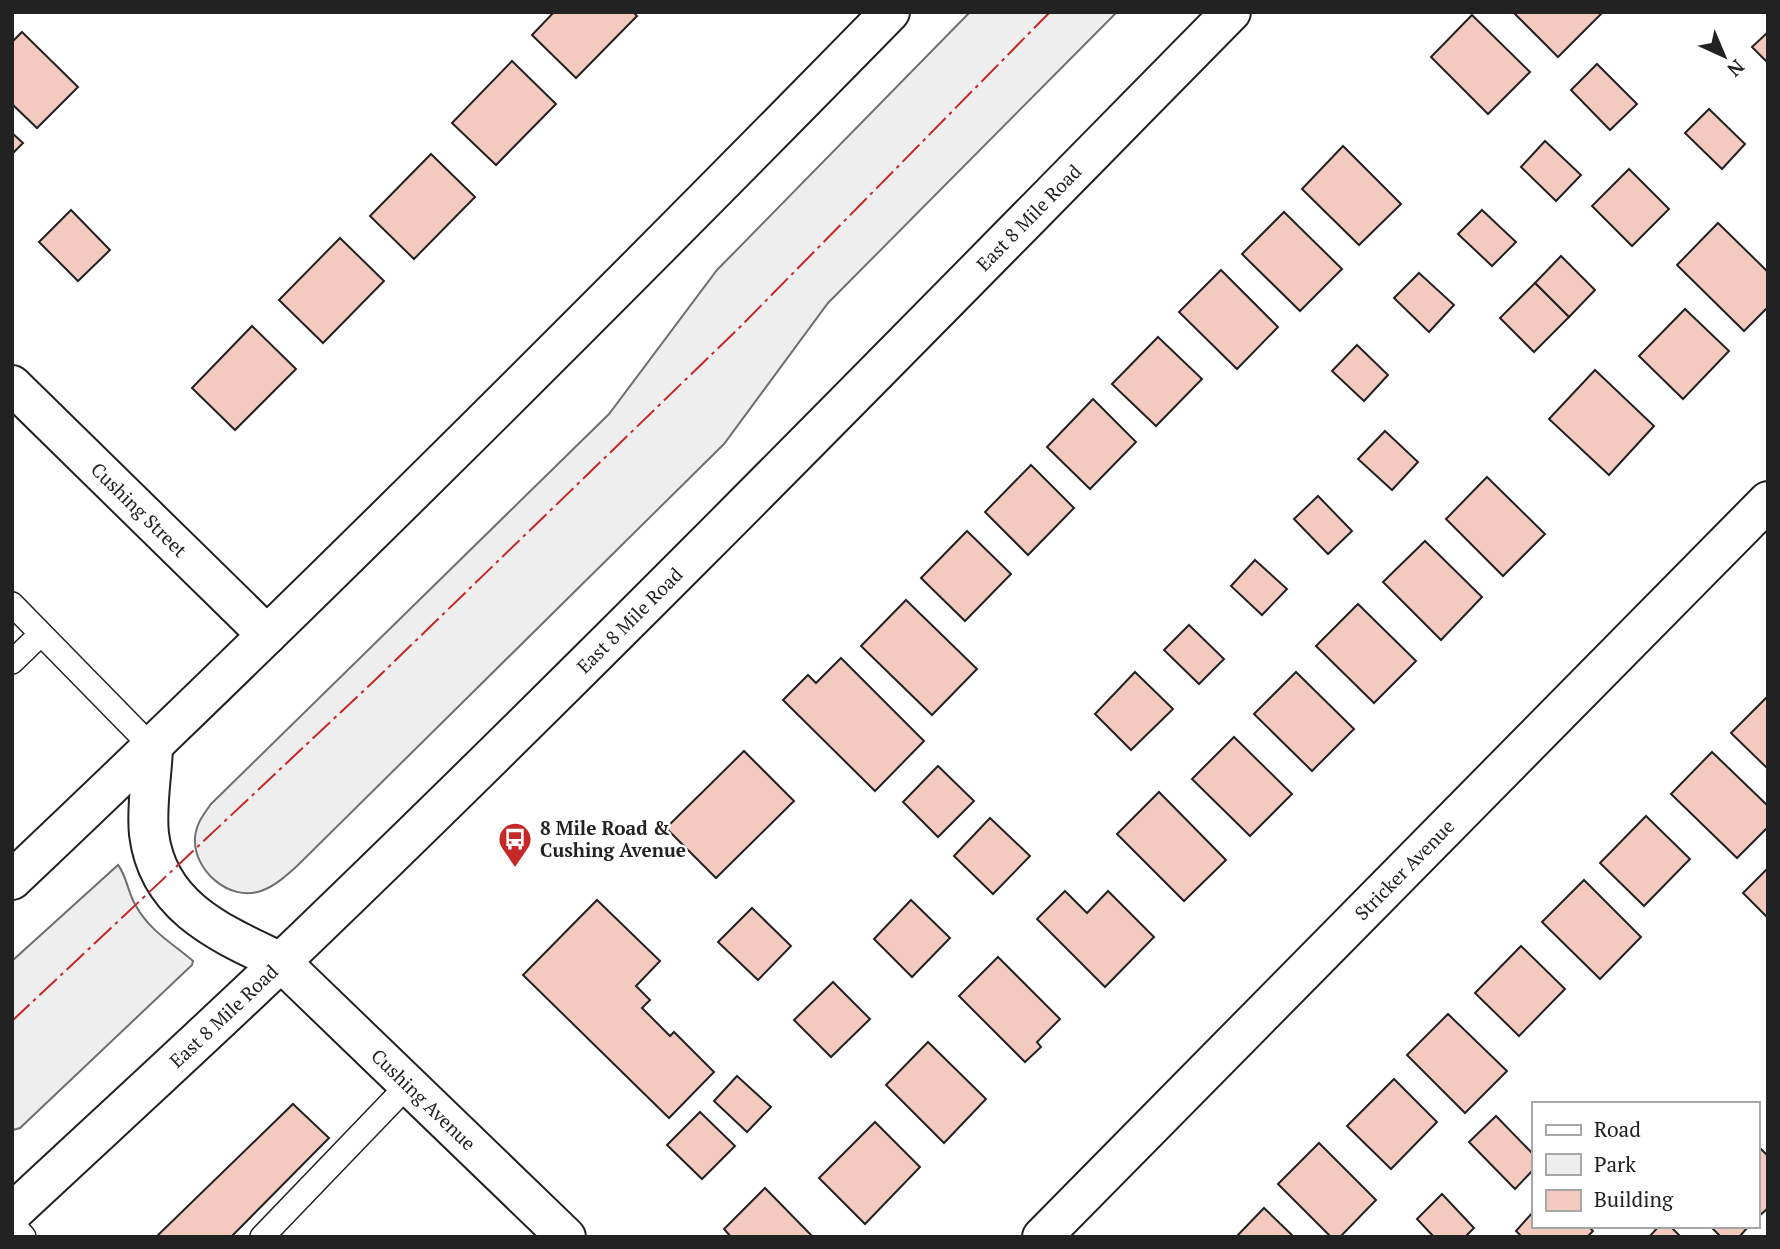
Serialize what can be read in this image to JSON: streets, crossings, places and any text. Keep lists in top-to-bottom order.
{
  "streets": {
    "main road": [
      "East 8 Mile Road",
      "Cushing Street",
      "Stricker Avenue",
      "Cushing Avenue"
    ]
  },
  "crossings": [
    ["East 8 Mile Road", "Cushing Avenue"]
  ],
  "places": {
    "bus stop": ["8 Mile Road & Cushing Avenue"]
  },
  "legend": ["Road", "Park", "Building"],
  "north": "bottom right"
}
